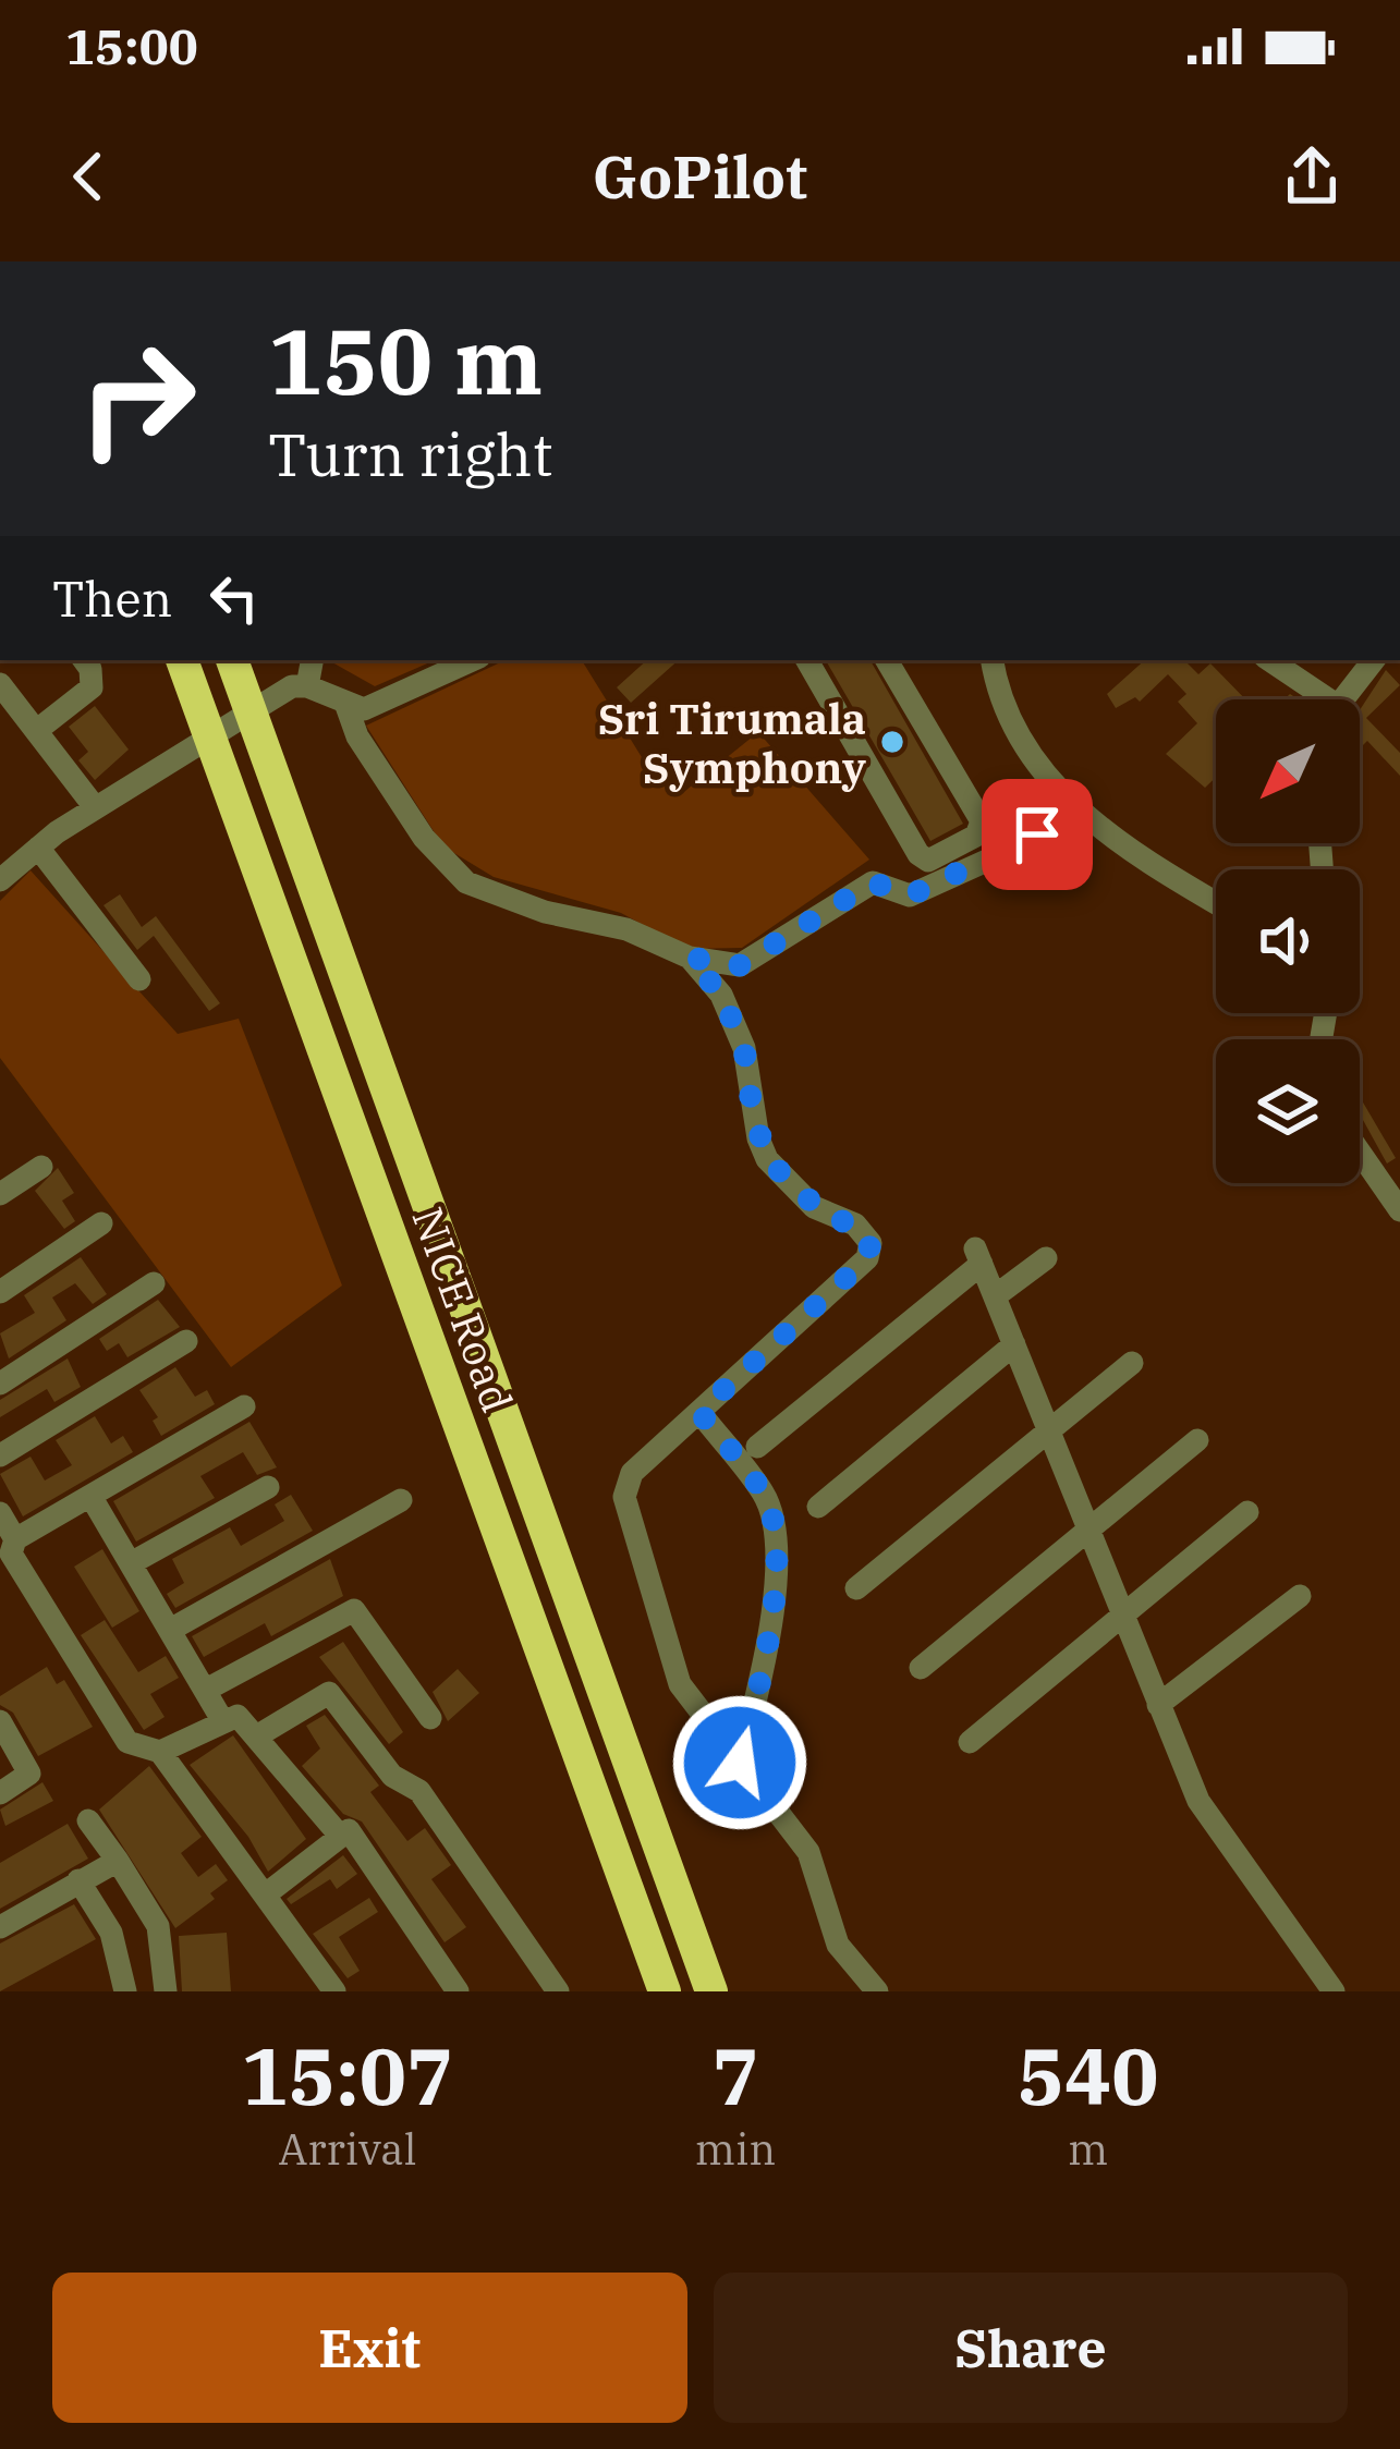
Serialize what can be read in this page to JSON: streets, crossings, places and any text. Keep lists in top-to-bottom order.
{
  "streets": {
    "highway": ["NICE Road"]
  },
  "places": ["Sri Tirumala Symphony"],
  "north": "bottom left",
  "page": {
    "status": "15:00",
    "header": "GoPilot",
    "turn": ["150 m", "Turn right"],
    "then": "Then",
    "eta": [
      "15:07",
      "Arrival",
      "7",
      "min",
      "540",
      "m"
    ],
    "buttons": ["Exit", "Share"]
  }
}
